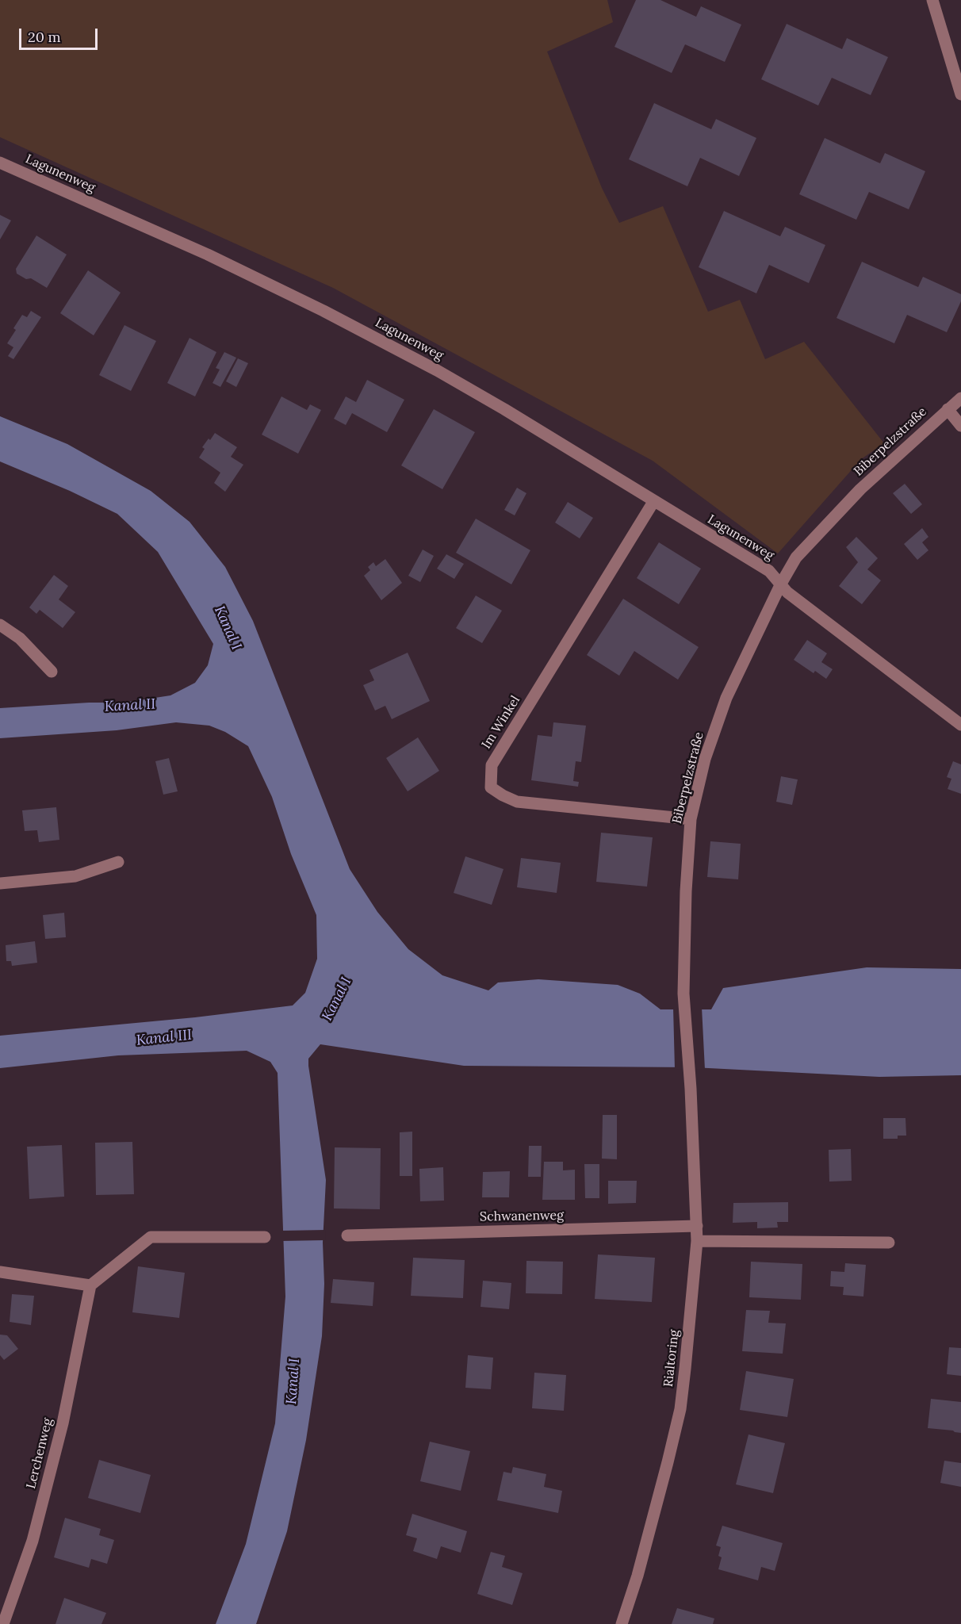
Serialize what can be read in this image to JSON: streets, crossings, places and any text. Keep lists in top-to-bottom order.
{
  "streets": {
    "street": [
      "Lagunenweg",
      "Biberpelzstraße",
      "Im Winkel",
      "Schwanenweg",
      "Rialtoring",
      "Lerchenweg"
    ]
  },
  "crossings": [
    ["Lagunenweg", "Biberpelzstraße"],
    ["Lagunenweg", "Im Winkel"],
    ["Biberpelzstraße", "Im Winkel"],
    ["Biberpelzstraße", "Rialtoring"],
    ["Schwanenweg", "Rialtoring"]
  ],
  "water": ["Kanal I", "Kanal II", "Kanal III"],
  "scale_bar": "20 m"
}
